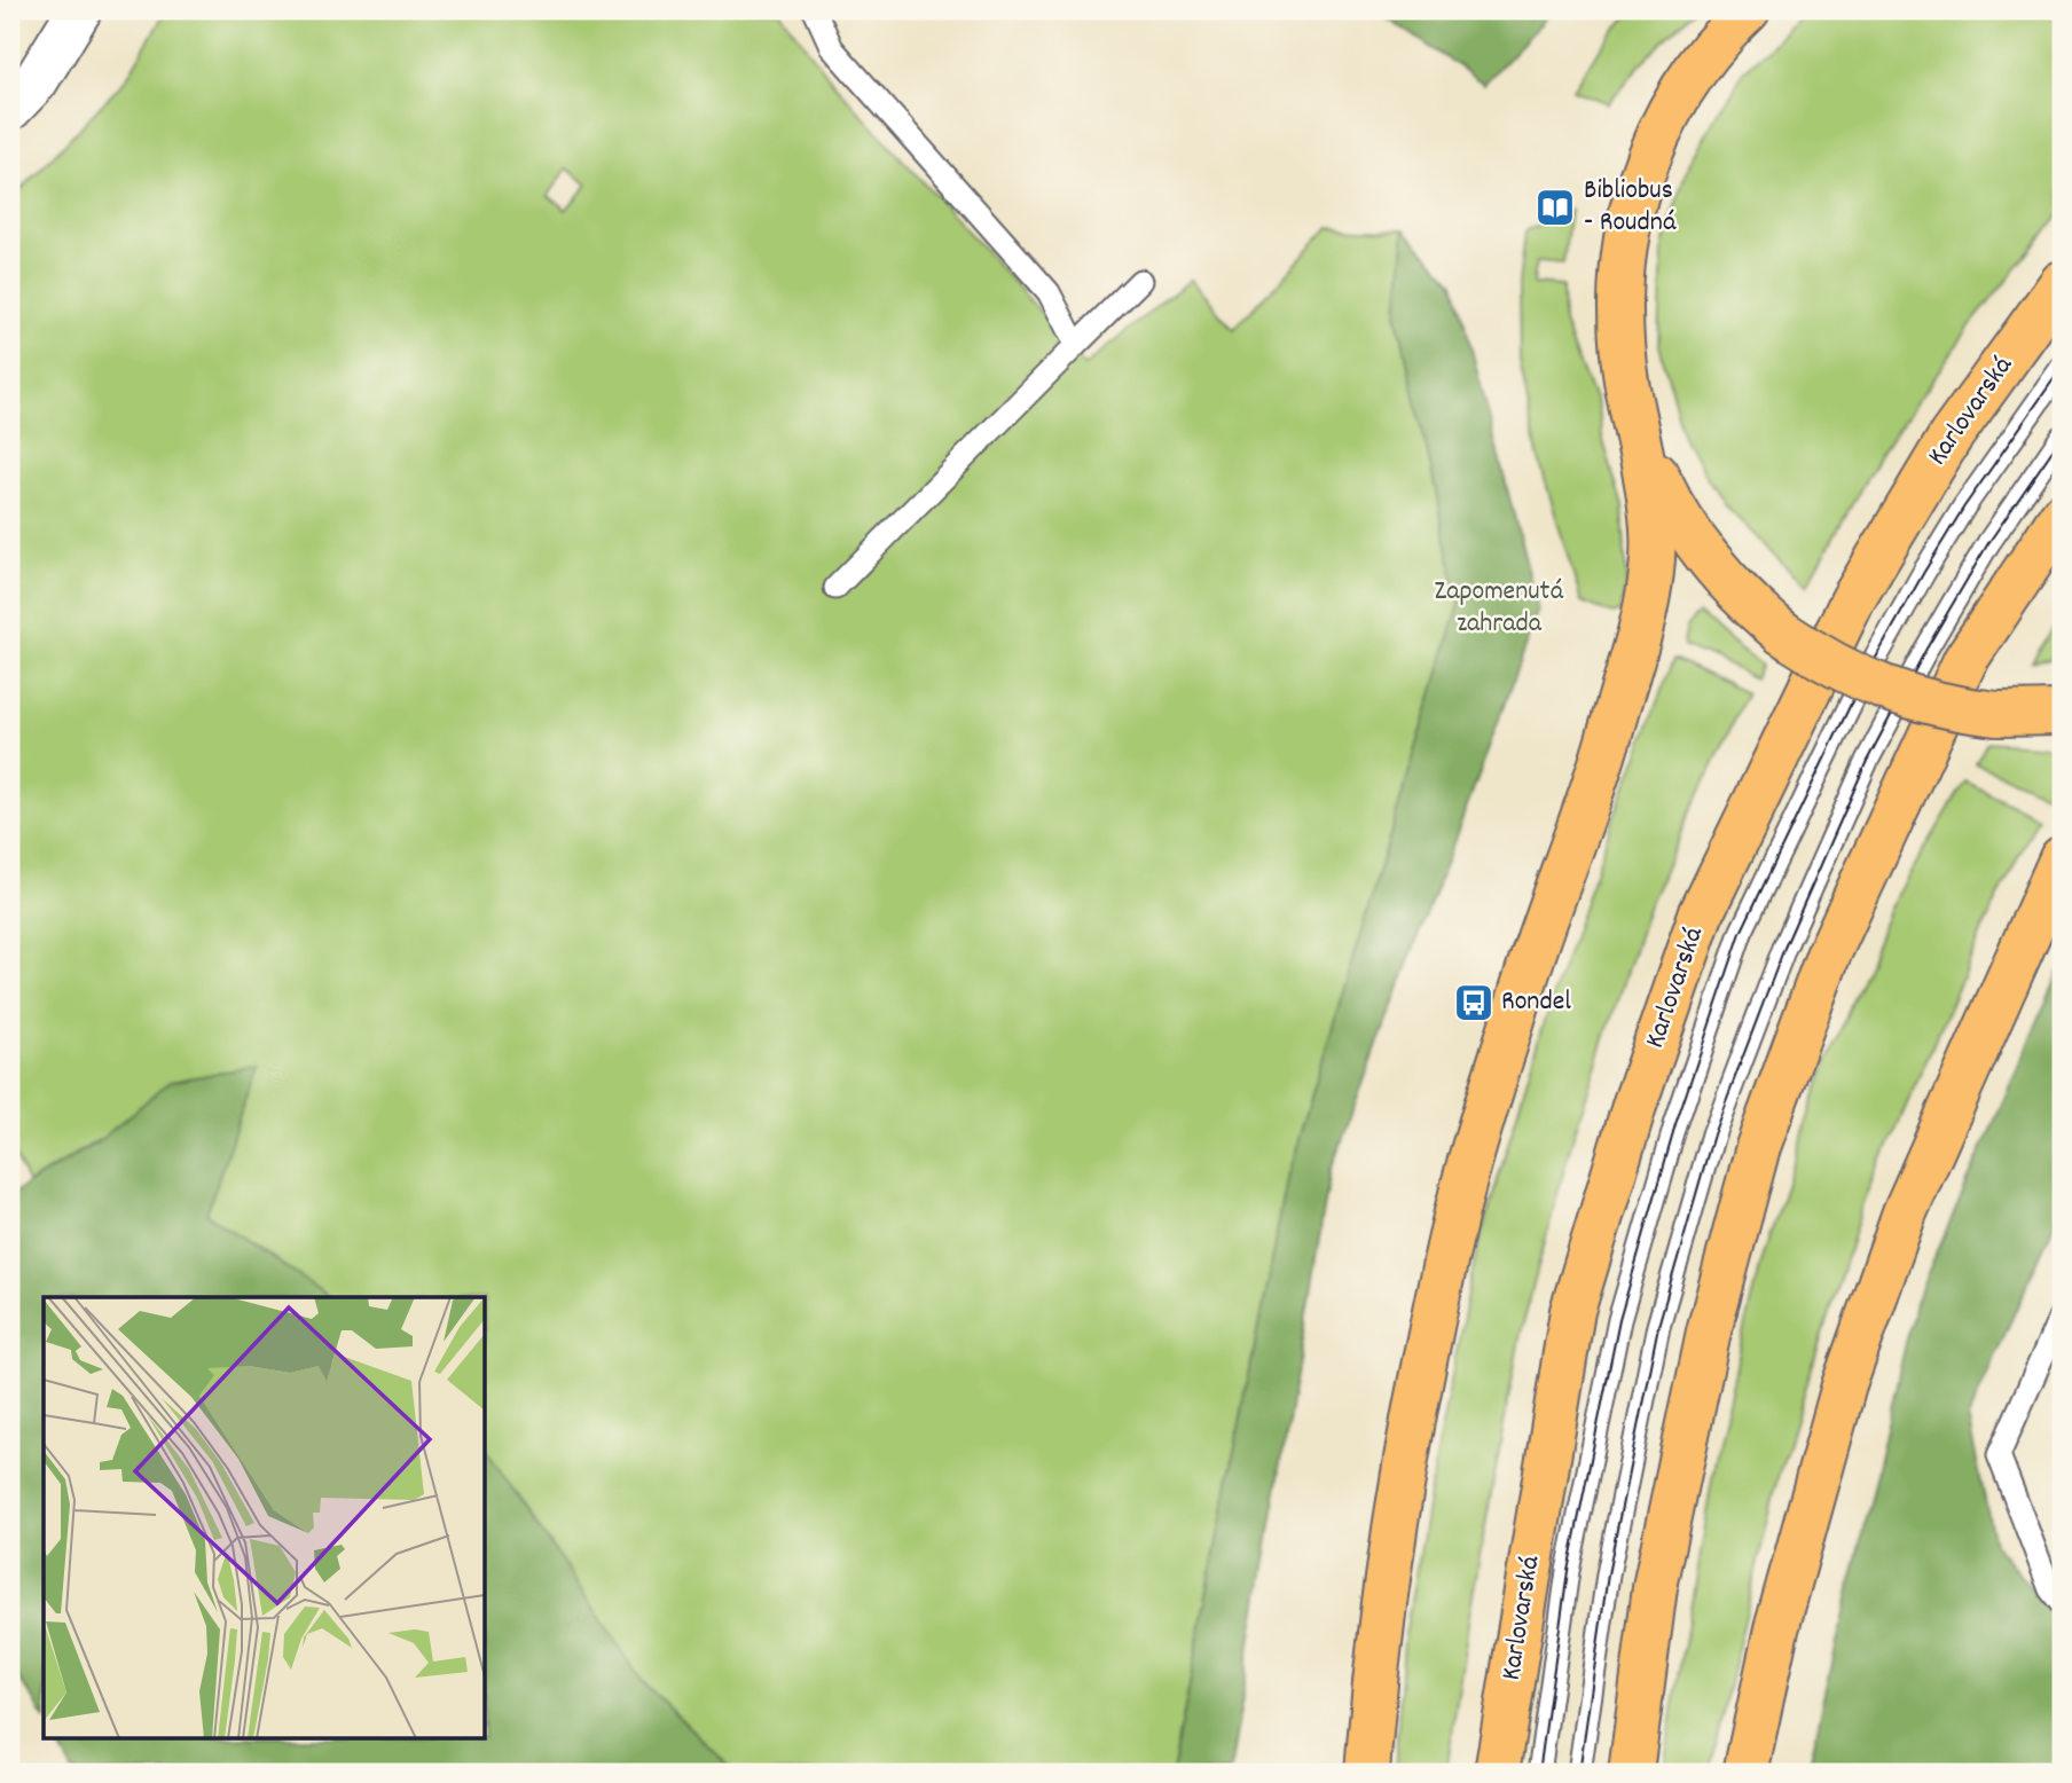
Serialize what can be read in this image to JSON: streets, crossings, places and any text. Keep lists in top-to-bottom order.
{
  "streets": {
    "main road": ["Karlovarská"]
  },
  "parks": ["Zapomenutá zahrada"],
  "places": {
    "library": ["Bibliobus - Roudná"],
    "bus stop": ["Rondel"]
  }
}
